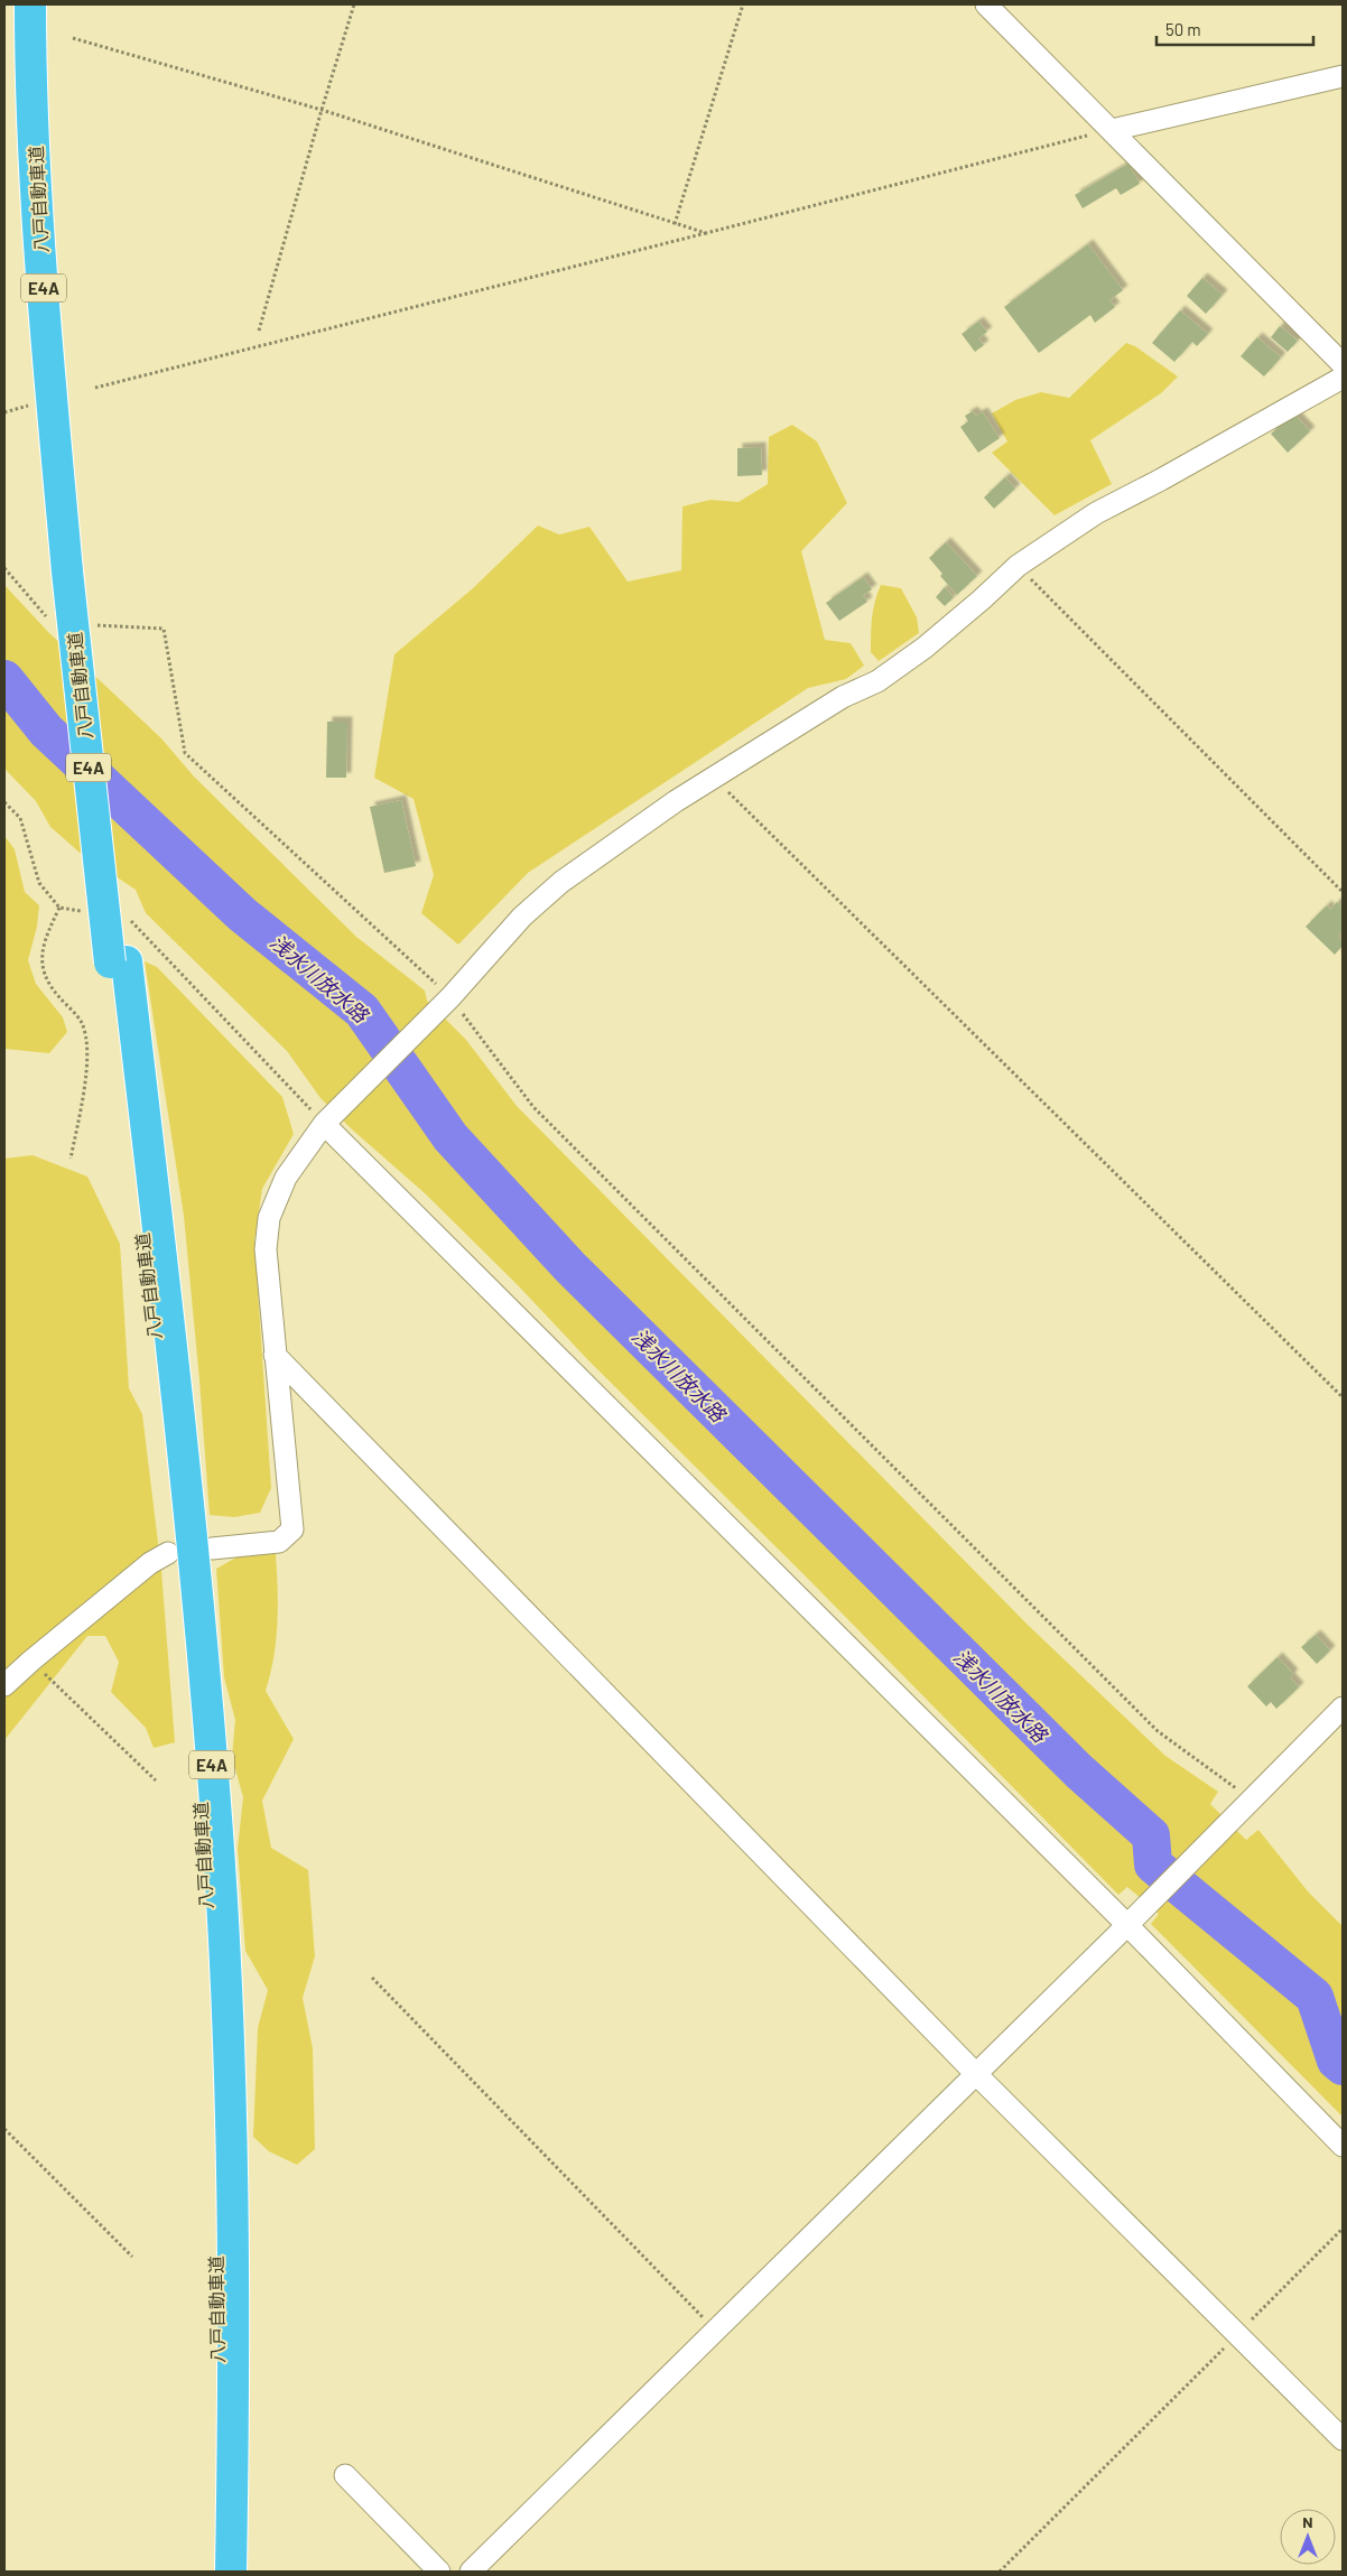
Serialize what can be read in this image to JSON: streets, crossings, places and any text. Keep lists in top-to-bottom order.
{
  "streets": {
    "highway": ["八戸自動車道", "E4A"]
  },
  "water": ["浅水川放水路"],
  "scale_bar": "50 m",
  "north": "top"
}
